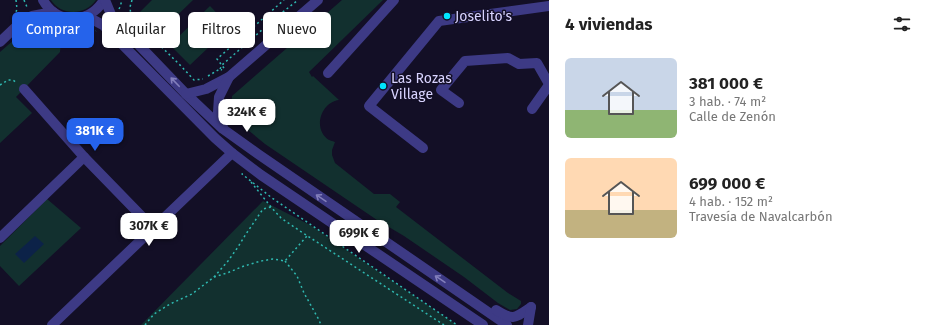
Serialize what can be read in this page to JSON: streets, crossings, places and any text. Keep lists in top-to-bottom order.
{
  "places": ["Joselito's", "Las Rozas Village"],
  "page": {
    "heading": "4 viviendas",
    "chip": [
      "Comprar",
      "Alquilar",
      "Filtros",
      "Nuevo"
    ],
    "list": [
      {
        "name": "381 000 €",
        "note": "3 hab. · 74 m² · Calle de Zenón"
      },
      {
        "name": "699 000 €",
        "note": "4 hab. · 152 m² · Travesía de Navalcarbón"
      }
    ],
    "price": [
      "324K €",
      "381K €",
      "307K €",
      "699K €"
    ]
  }
}
